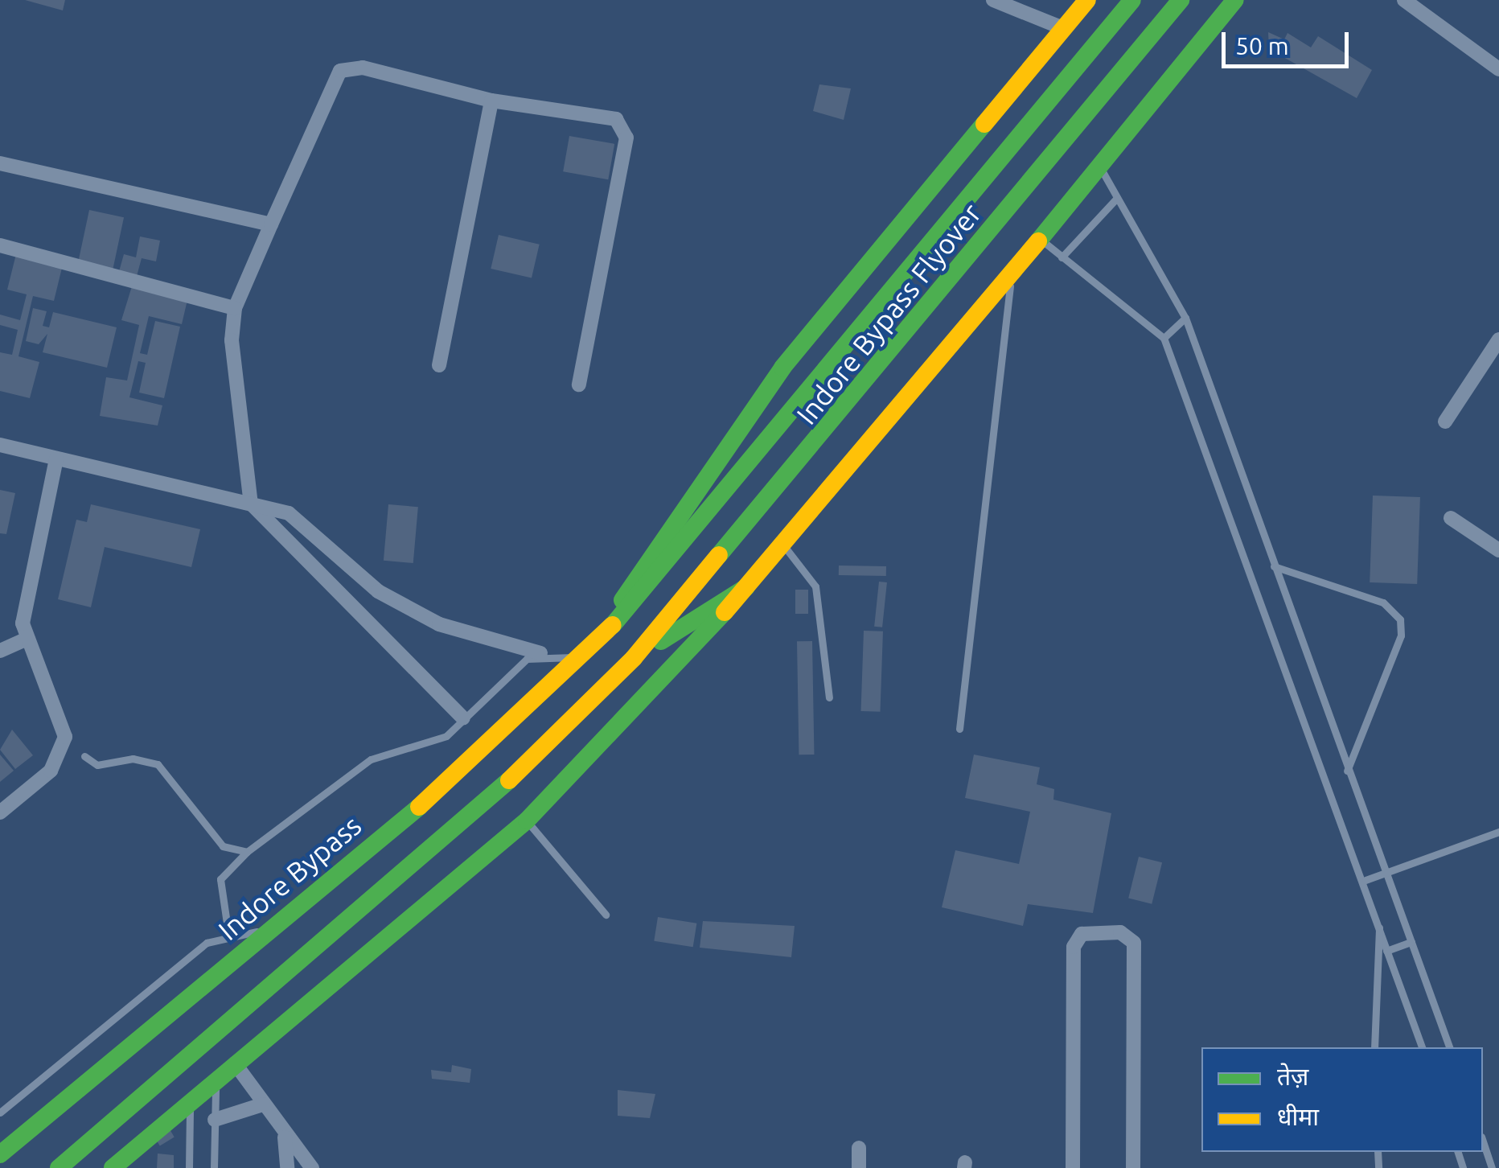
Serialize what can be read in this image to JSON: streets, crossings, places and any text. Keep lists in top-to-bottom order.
{
  "streets": {
    "main road": ["Indore Bypass Flyover", "Indore Bypass"]
  },
  "crossings": [
    ["Indore Bypass Flyover", "Indore Bypass"]
  ],
  "legend": ["तेज़", "धीमा"],
  "scale_bar": "50 m"
}
